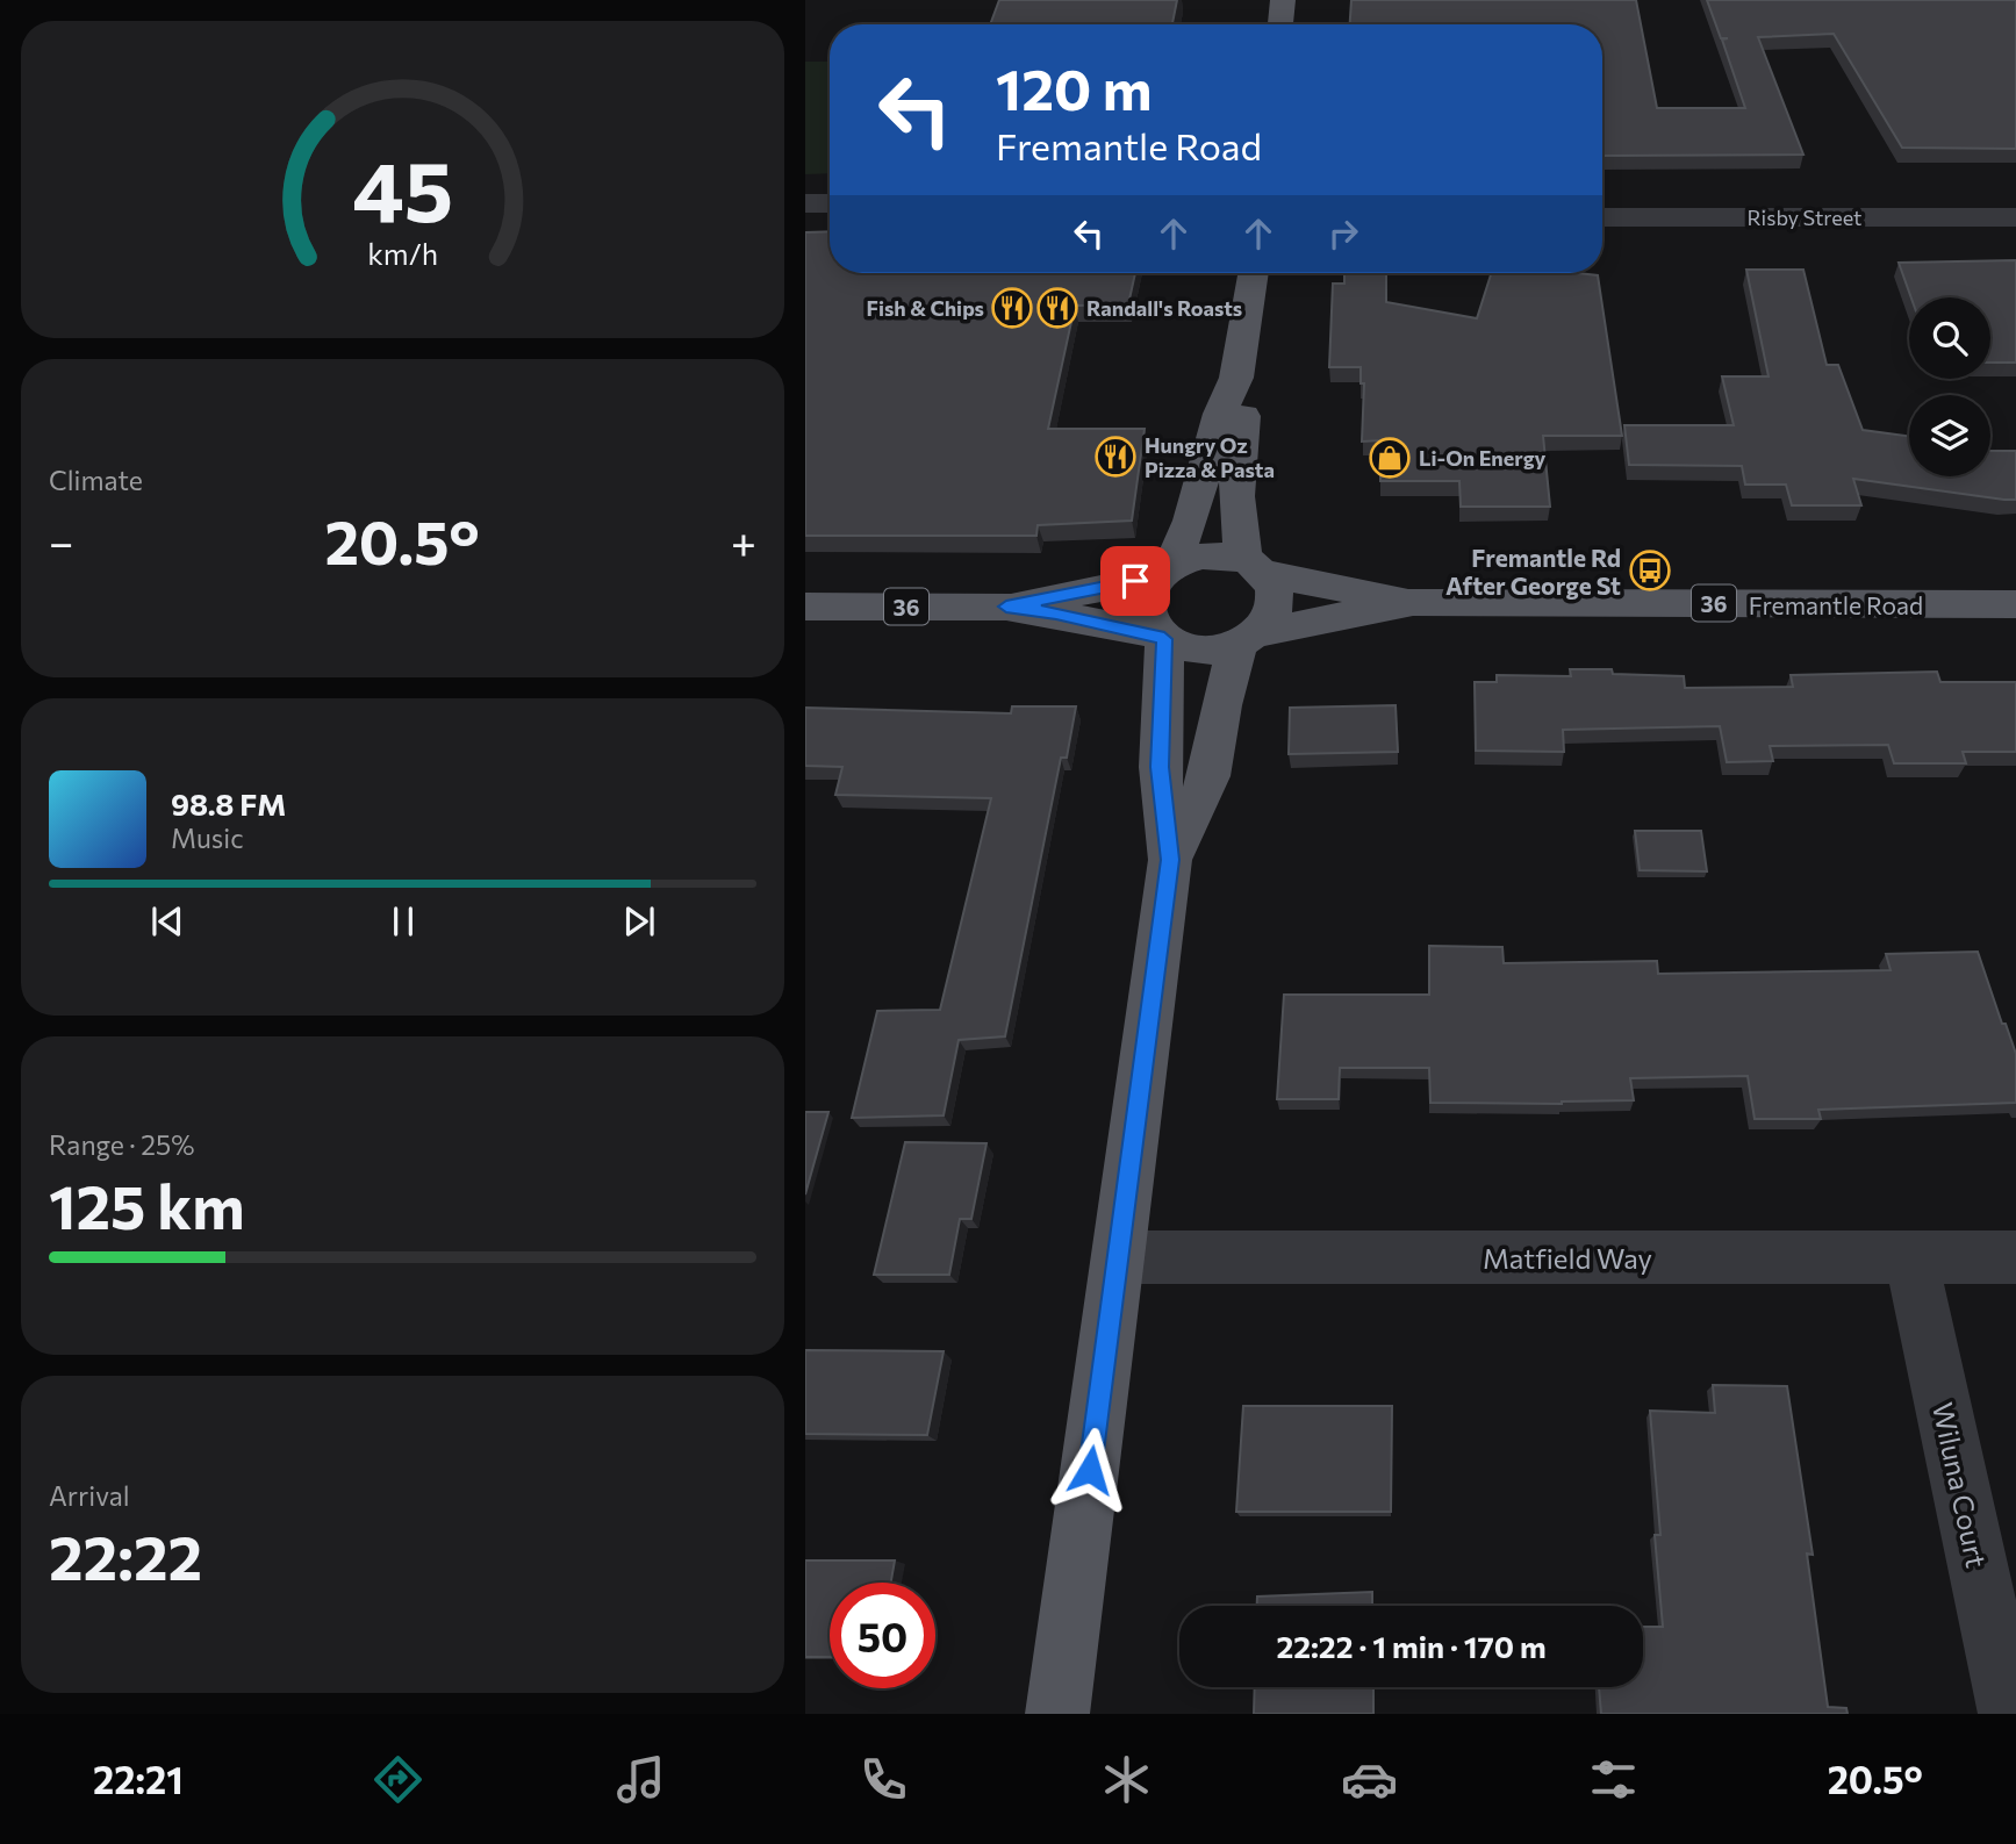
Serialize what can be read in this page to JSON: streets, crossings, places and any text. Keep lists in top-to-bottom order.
{
  "streets": {
    "main road": ["36", "Fremantle Road"],
    "street": ["Risby Street", "Matfield Way", "Wiluna Court"]
  },
  "crossings": [
    ["36", "Fremantle Road"],
    ["Matfield Way", "Wiluna Court"]
  ],
  "places": {
    "restaurant": ["Fish & Chips", "Randall's Roasts", "Hungry Oz Pizza & Pasta"],
    "shop": ["Li-On Energy"],
    "bus stop": ["Fremantle Rd After George St"]
  },
  "page": {
    "turn": ["120 m", "Fremantle Road"],
    "tile": [
      "Climate",
      ["Range · 25%", "125 km"],
      ["Arrival", "22:22"]
    ],
    "heat": ["−", "20.5°", "+"],
    "song": ["98.8 FM", "Music"],
    "limit": "50",
    "trip": "22:22 · 1 min · 170 m",
    "tabs": ["22:21", "20.5°"],
    "gauge": ["45", "km/h"]
  }
}
